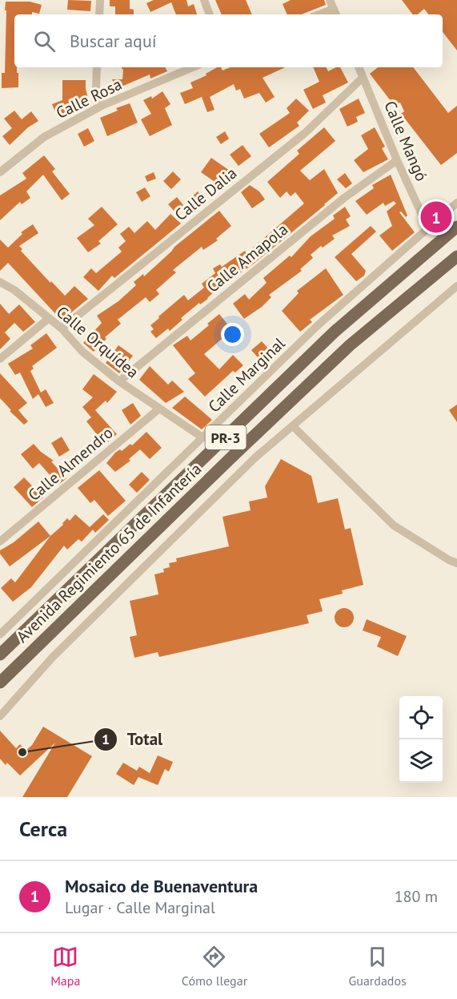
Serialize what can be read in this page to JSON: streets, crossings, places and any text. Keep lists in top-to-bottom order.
{
  "streets": {
    "main road": ["PR-3", "Avenida Regimiento 65 de Infantería"],
    "street": [
      "Calle Rosa",
      "Calle Mangó",
      "Calle Dalia",
      "Calle Amapola",
      "Calle Orquídea",
      "Calle Marginal",
      "Calle Almendro"
    ]
  },
  "crossings": [
    ["Calle Mangó", "Calle Dalia"],
    ["Calle Mangó", "Calle Amapola"],
    ["Calle Mangó", "Calle Marginal"],
    ["Calle Dalia", "Calle Orquídea"],
    ["Calle Amapola", "Calle Orquídea"],
    ["Calle Orquídea", "Calle Marginal"],
    ["Calle Orquídea", "Calle Almendro"]
  ],
  "places": ["Total"],
  "page": {
    "search": "Buscar aquí",
    "pins": "1",
    "heading": "Cerca",
    "list": [
      {
        "mark": "1",
        "name": "Mosaico de Buenaventura",
        "note": "Lugar · Calle Marginal",
        "value": "180 m"
      }
    ],
    "nav": ["Mapa", "Cómo llegar", "Guardados"]
  }
}
